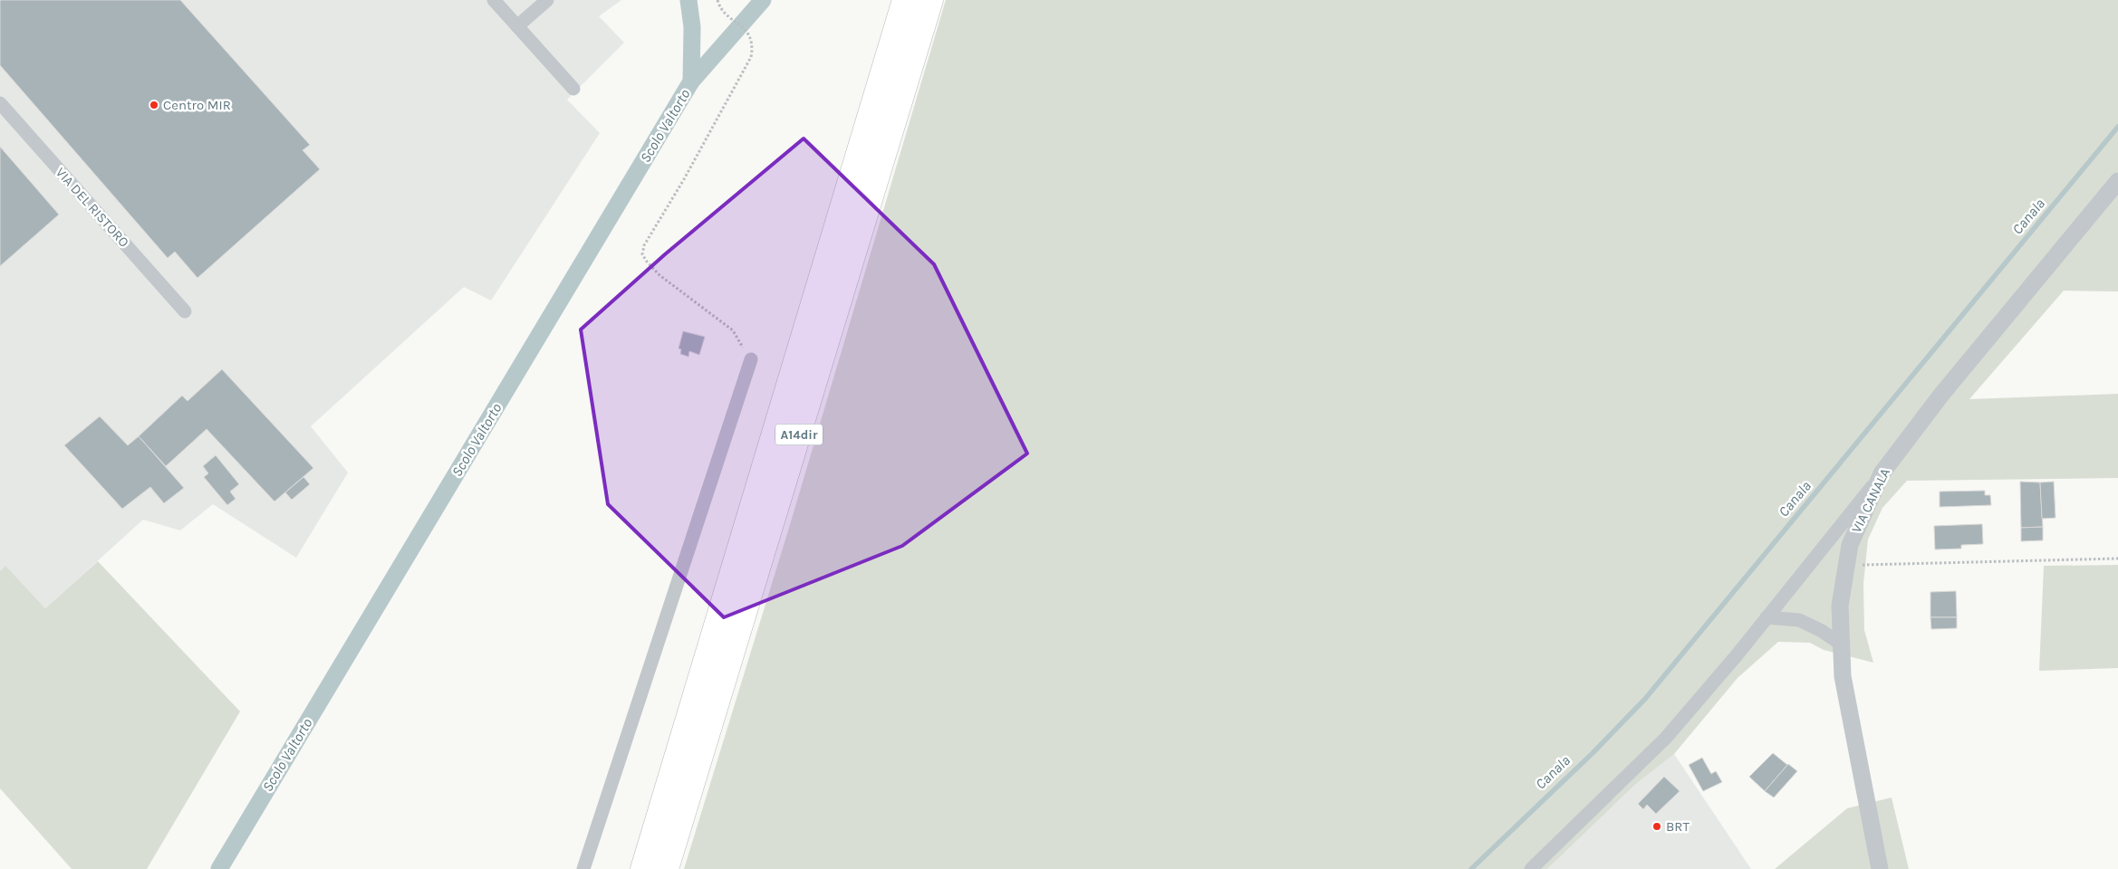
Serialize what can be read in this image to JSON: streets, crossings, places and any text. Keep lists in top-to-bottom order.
{
  "streets": {
    "highway": ["A14dir"],
    "street": ["VIA DEL RISTORO", "VIA CANALA"]
  },
  "water": ["Scolo Valtorto", "Canala"],
  "places": ["Centro MIR", "BRT"]
}
